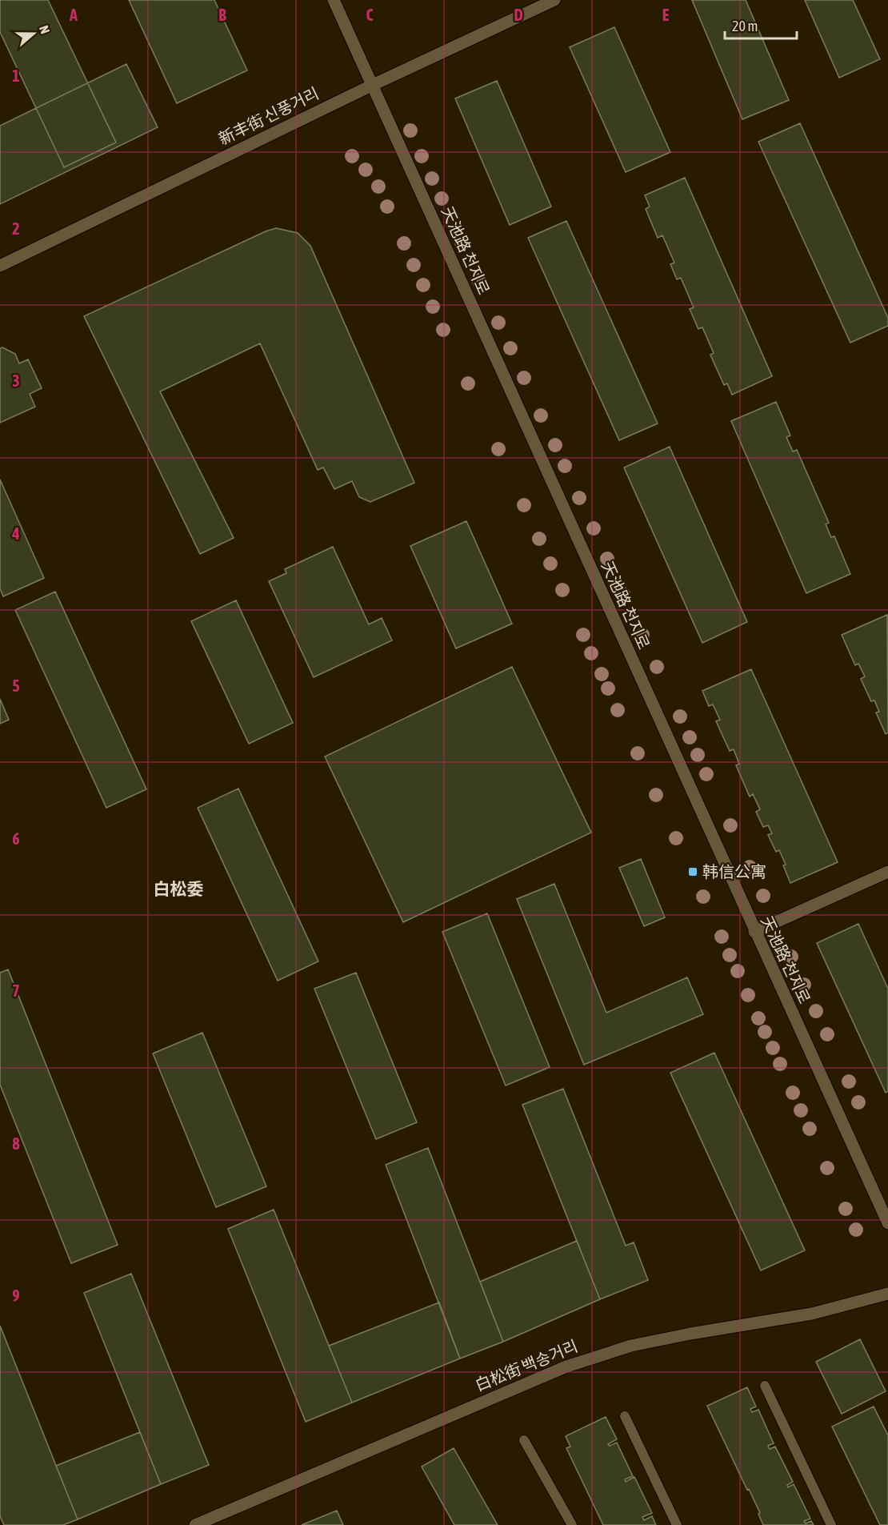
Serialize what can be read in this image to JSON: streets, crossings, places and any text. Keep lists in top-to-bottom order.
{
  "streets": {
    "street": ["新丰街 신풍거리", "天池路 천지로", "白松街 백송거리"]
  },
  "crossings": [
    ["新丰街 신풍거리", "天池路 천지로"]
  ],
  "districts": ["白松委"],
  "places": {
    "transit": ["韩信公寓"]
  },
  "scale_bar": "20 m",
  "north": "right",
  "grid": {
    "columns": [
      "A",
      "B",
      "C",
      "D",
      "E"
    ],
    "rows": [
      "1",
      "2",
      "3",
      "4",
      "5",
      "6",
      "7",
      "8",
      "9"
    ]
  }
}
